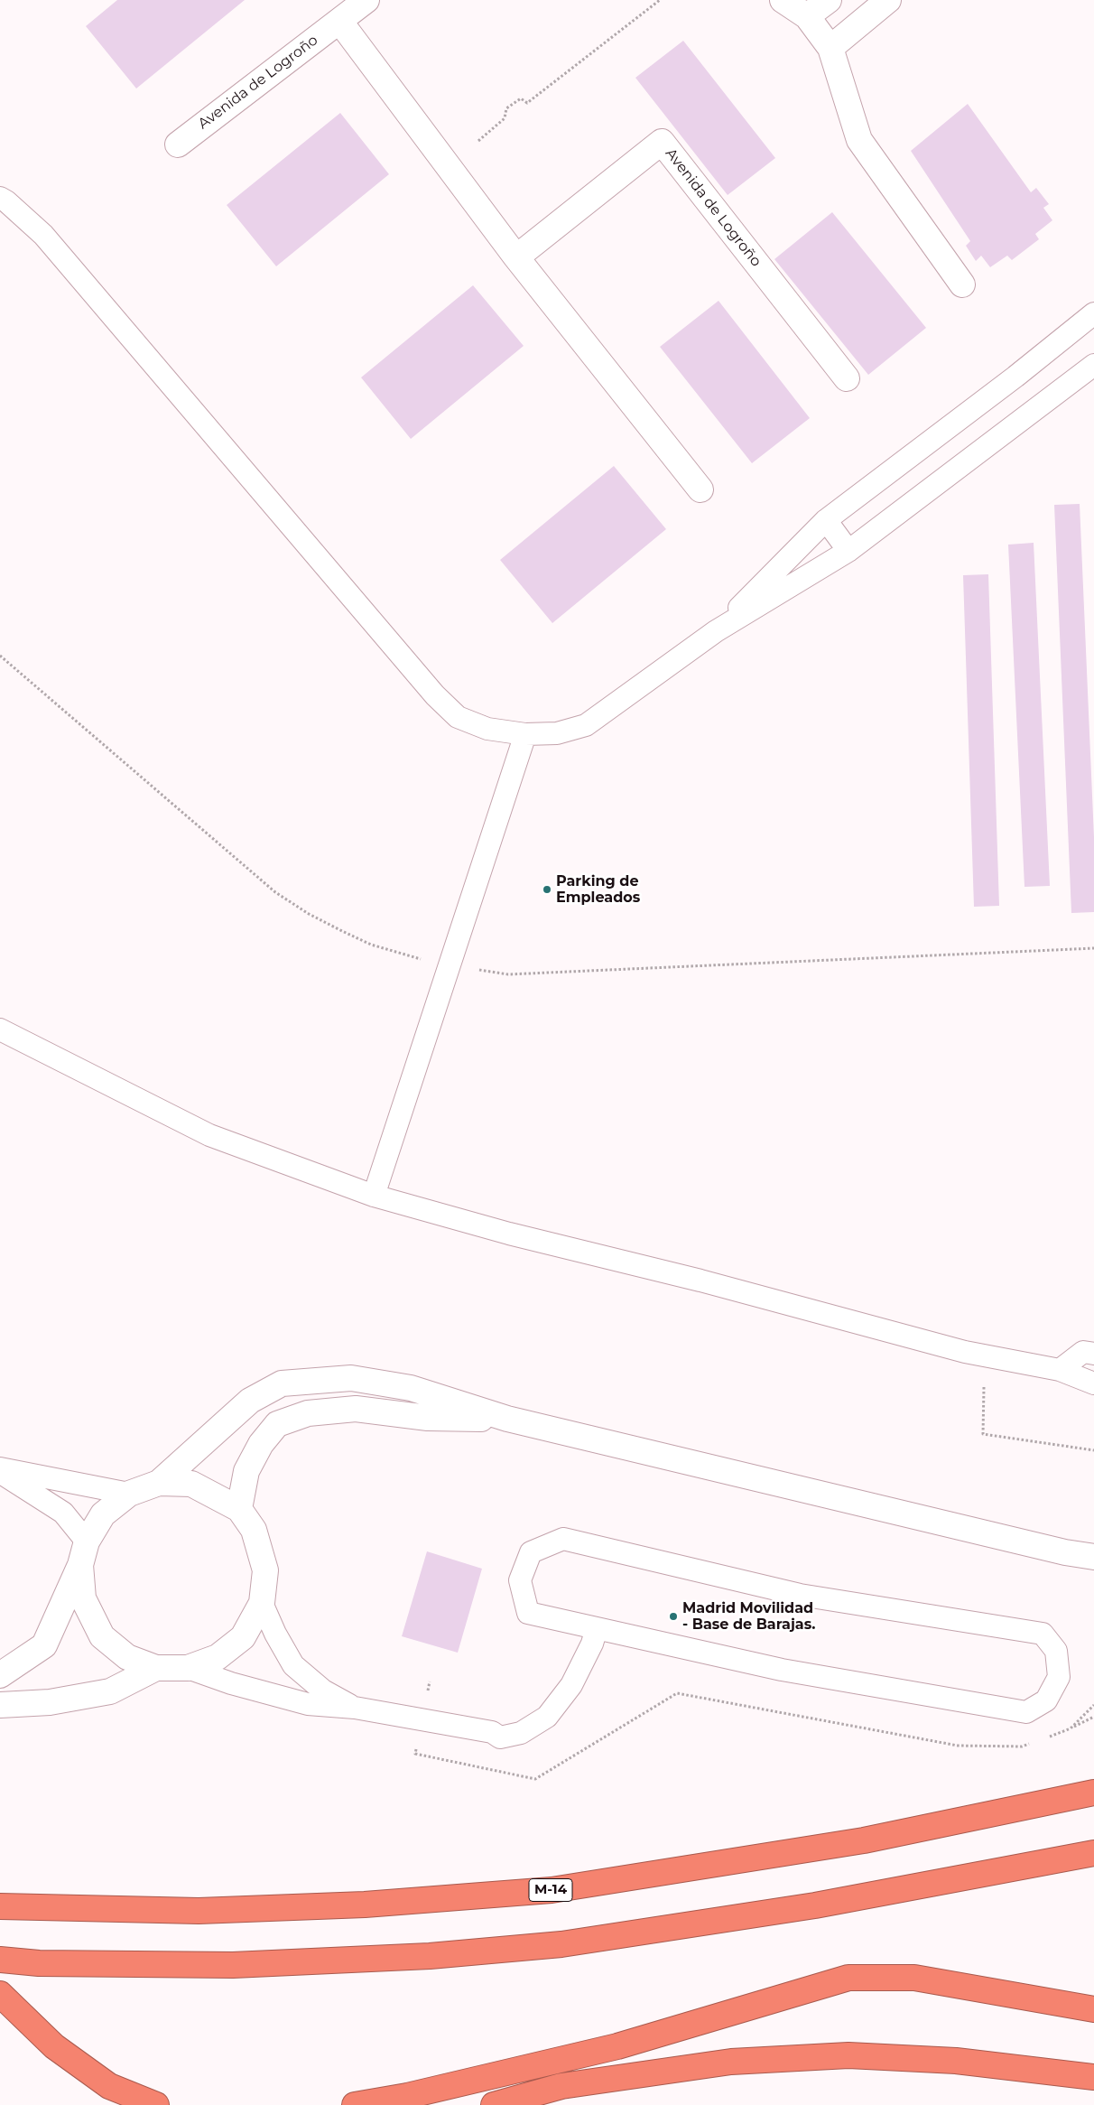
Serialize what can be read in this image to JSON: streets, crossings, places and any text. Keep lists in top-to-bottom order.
{
  "streets": {
    "highway": ["M-14"],
    "street": ["Avenida de Logroño"]
  },
  "places": ["Parking de Empleados", "Madrid Movilidad - Base de Barajas."]
}
